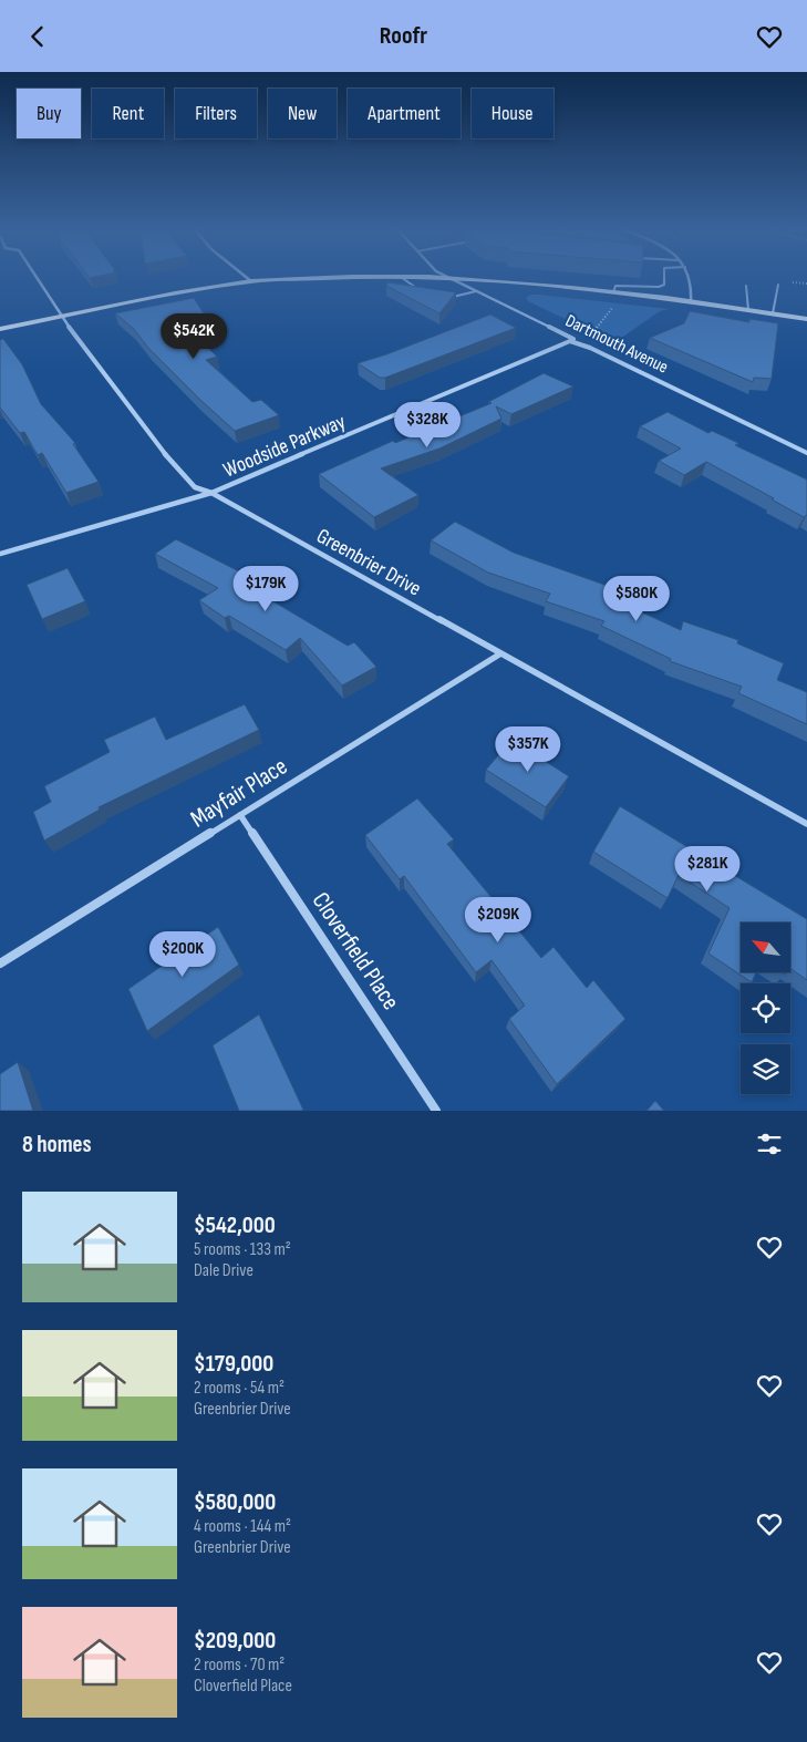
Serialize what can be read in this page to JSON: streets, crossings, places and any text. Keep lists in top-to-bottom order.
{
  "streets": {
    "street": [
      "Dartmouth Avenue",
      "Woodside Parkway",
      "Greenbrier Drive",
      "Mayfair Place",
      "Cloverfield Place"
    ]
  },
  "crossings": [
    ["Dartmouth Avenue", "Woodside Parkway"],
    ["Woodside Parkway", "Greenbrier Drive"],
    ["Greenbrier Drive", "Mayfair Place"],
    ["Mayfair Place", "Cloverfield Place"]
  ],
  "north": "top left",
  "page": {
    "header": "Roofr",
    "chip": [
      "Buy",
      "Rent",
      "Filters",
      "New",
      "Apartment",
      "House"
    ],
    "price": [
      "$542K",
      "$328K",
      "$179K",
      "$580K",
      "$357K",
      "$281K",
      "$209K",
      "$200K"
    ],
    "heading": "8 homes",
    "list": [
      {
        "name": "$542,000",
        "note": "5 rooms · 133 m² · Dale Drive"
      },
      {
        "name": "$179,000",
        "note": "2 rooms · 54 m² · Greenbrier Drive"
      },
      {
        "name": "$580,000",
        "note": "4 rooms · 144 m² · Greenbrier Drive"
      },
      {
        "name": "$209,000",
        "note": "2 rooms · 70 m² · Cloverfield Place"
      }
    ]
  }
}
